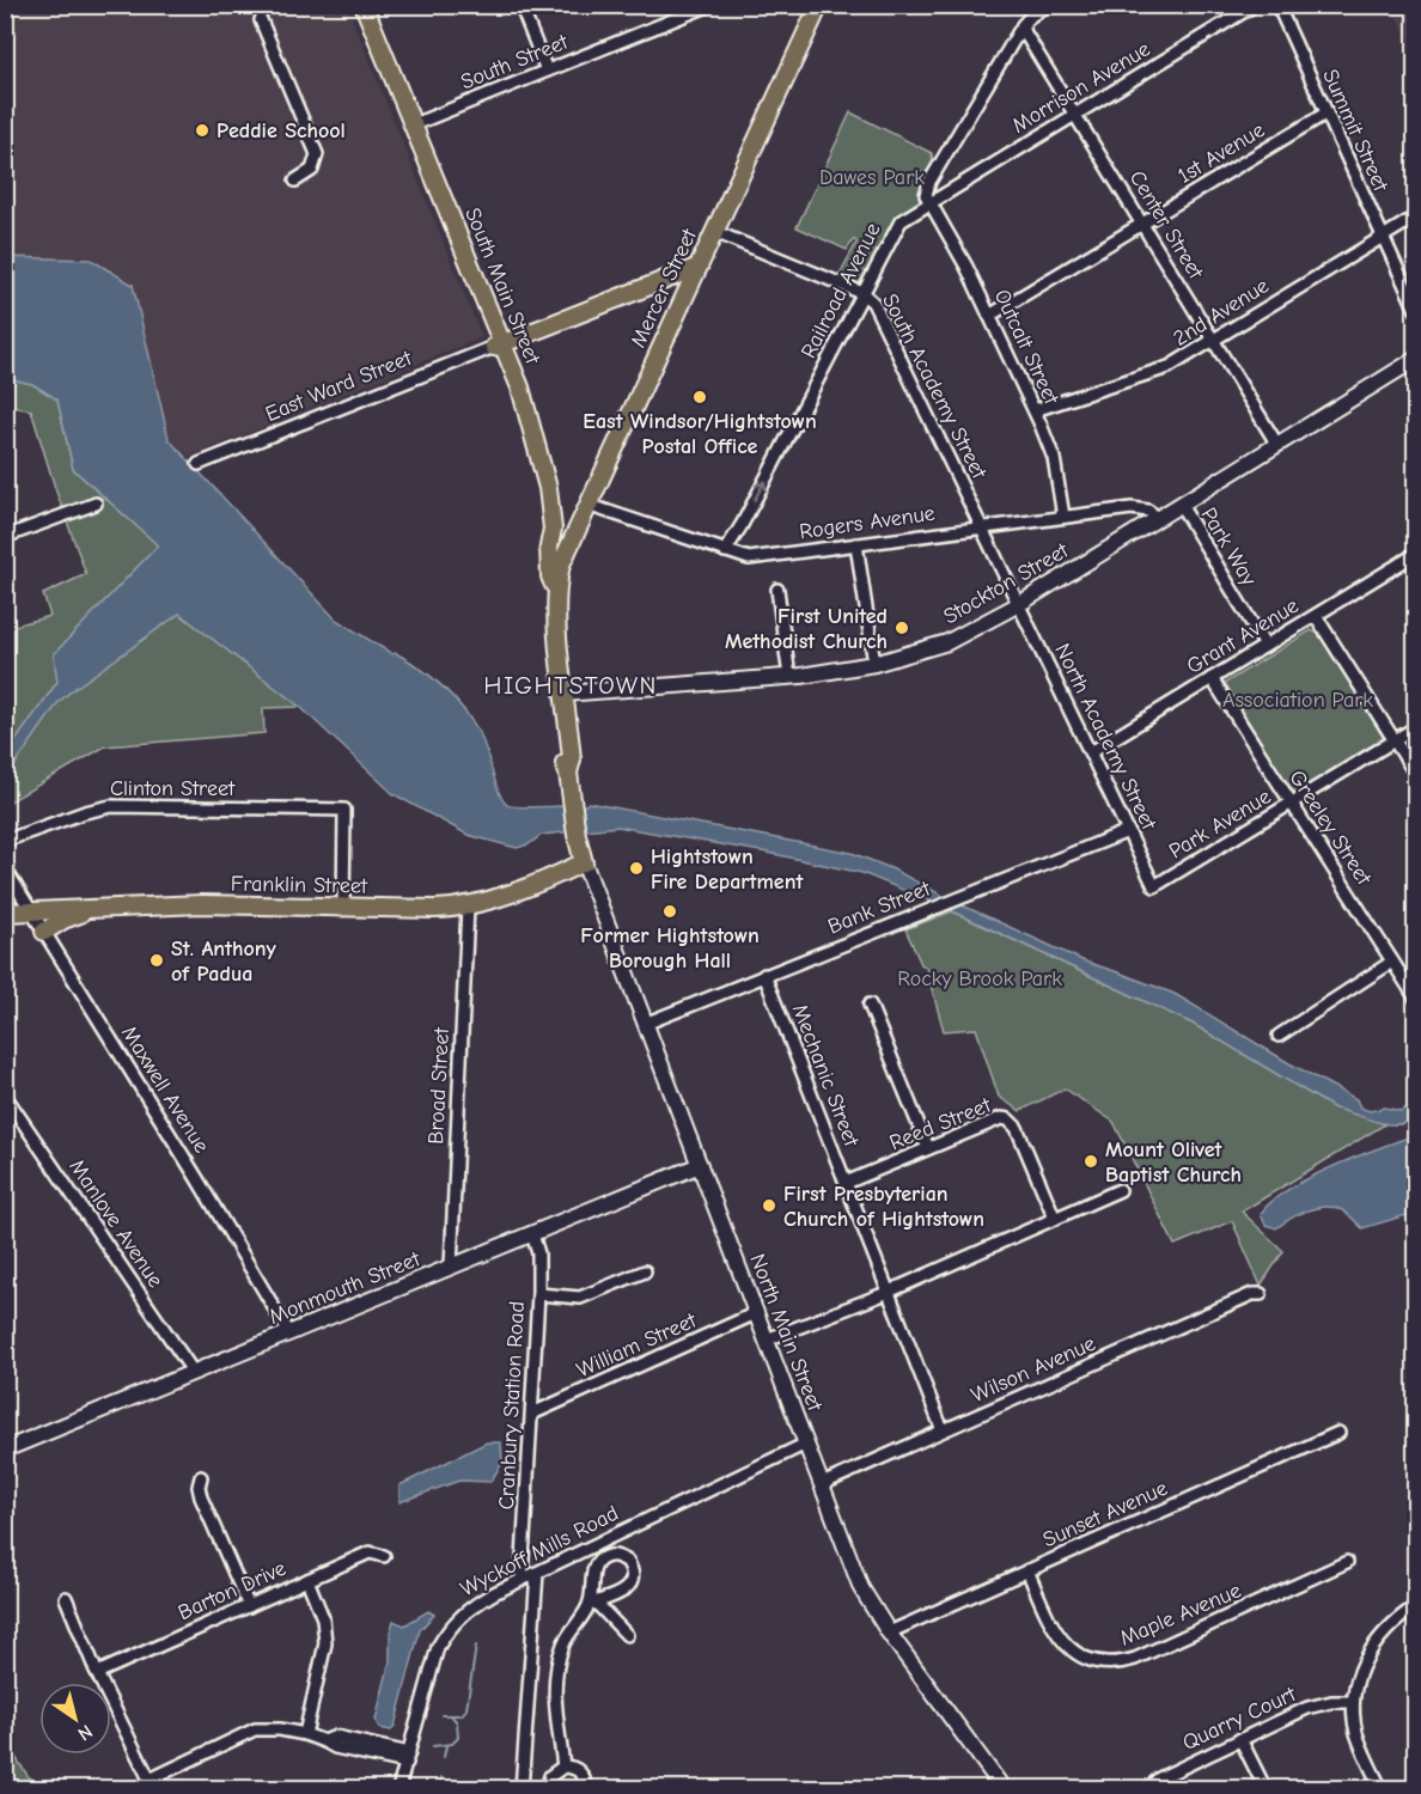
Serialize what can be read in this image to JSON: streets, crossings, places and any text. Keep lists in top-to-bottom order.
{
  "streets": {
    "main road": ["South Main Street", "Mercer Street", "Franklin Street"],
    "street": [
      "South Street",
      "Morrison Avenue",
      "Summit Street",
      "1st Avenue",
      "Center Street",
      "Railroad Avenue",
      "2nd Avenue",
      "Outcalt Street",
      "East Ward Street",
      "South Academy Street",
      "Rogers Avenue",
      "Park Way",
      "Stockton Street",
      "Grant Avenue",
      "North Academy Street",
      "Clinton Street",
      "Park Avenue",
      "Greeley Street",
      "Bank Street",
      "Mechanic Street",
      "Broad Street",
      "Maxwell Avenue",
      "Reed Street",
      "Manlove Avenue",
      "Monmouth Street",
      "North Main Street",
      "William Street",
      "Wilson Avenue",
      "Cranbury Station Road",
      "Sunset Avenue",
      "Wyckoff Mills Road",
      "Barton Drive",
      "Maple Avenue",
      "Quarry Court"
    ]
  },
  "crossings": [
    ["South Street", "South Main Street"],
    ["Morrison Avenue", "Center Street"],
    ["Morrison Avenue", "Railroad Avenue"],
    ["Morrison Avenue", "Outcalt Street"],
    ["Summit Street", "1st Avenue"],
    ["Summit Street", "2nd Avenue"],
    ["1st Avenue", "Center Street"],
    ["1st Avenue", "Outcalt Street"],
    ["Center Street", "2nd Avenue"],
    ["Center Street", "Stockton Street"],
    ["South Main Street", "Mercer Street"],
    ["South Main Street", "East Ward Street"],
    ["Mercer Street", "South Academy Street"],
    ["Mercer Street", "Rogers Avenue"],
    ["Railroad Avenue", "Outcalt Street"],
    ["Railroad Avenue", "South Academy Street"],
    ["Railroad Avenue", "Rogers Avenue"],
    ["2nd Avenue", "Outcalt Street"],
    ["Outcalt Street", "Rogers Avenue"],
    ["South Academy Street", "Rogers Avenue"],
    ["South Academy Street", "Stockton Street"],
    ["South Academy Street", "North Academy Street"],
    ["Rogers Avenue", "Stockton Street"],
    ["Park Way", "Stockton Street"],
    ["Park Way", "Grant Avenue"],
    ["Stockton Street", "North Academy Street"],
    ["Grant Avenue", "North Academy Street"],
    ["Grant Avenue", "Greeley Street"],
    ["North Academy Street", "Park Avenue"],
    ["North Academy Street", "Bank Street"],
    ["Clinton Street", "Franklin Street"],
    ["Park Avenue", "Greeley Street"],
    ["Franklin Street", "Broad Street"],
    ["Franklin Street", "Maxwell Avenue"],
    ["Franklin Street", "North Main Street"],
    ["Bank Street", "Mechanic Street"],
    ["Bank Street", "North Main Street"],
    ["Mechanic Street", "Reed Street"],
    ["Mechanic Street", "Wilson Avenue"],
    ["Broad Street", "Monmouth Street"],
    ["Maxwell Avenue", "Monmouth Street"],
    ["Manlove Avenue", "Monmouth Street"],
    ["Monmouth Street", "North Main Street"],
    ["Monmouth Street", "Cranbury Station Road"],
    ["North Main Street", "William Street"],
    ["North Main Street", "Wilson Avenue"],
    ["North Main Street", "Sunset Avenue"],
    ["North Main Street", "Wyckoff Mills Road"],
    ["William Street", "Cranbury Station Road"],
    ["Cranbury Station Road", "Wyckoff Mills Road"],
    ["Sunset Avenue", "Maple Avenue"]
  ],
  "one_way": ["Railroad Avenue"],
  "districts": ["HIGHTSTOWN"],
  "parks": ["Dawes Park", "Association Park", "Rocky Brook Park"],
  "places": [
    "Peddie School",
    "East Windsor/Hightstown Postal Office",
    "First United Methodist Church",
    "Hightstown Fire Department",
    "Former Hightstown Borough Hall",
    "St. Anthony of Padua",
    "Mount Olivet Baptist Church",
    "First Presbyterian Church of Hightstown"
  ],
  "north": "bottom right"
}
